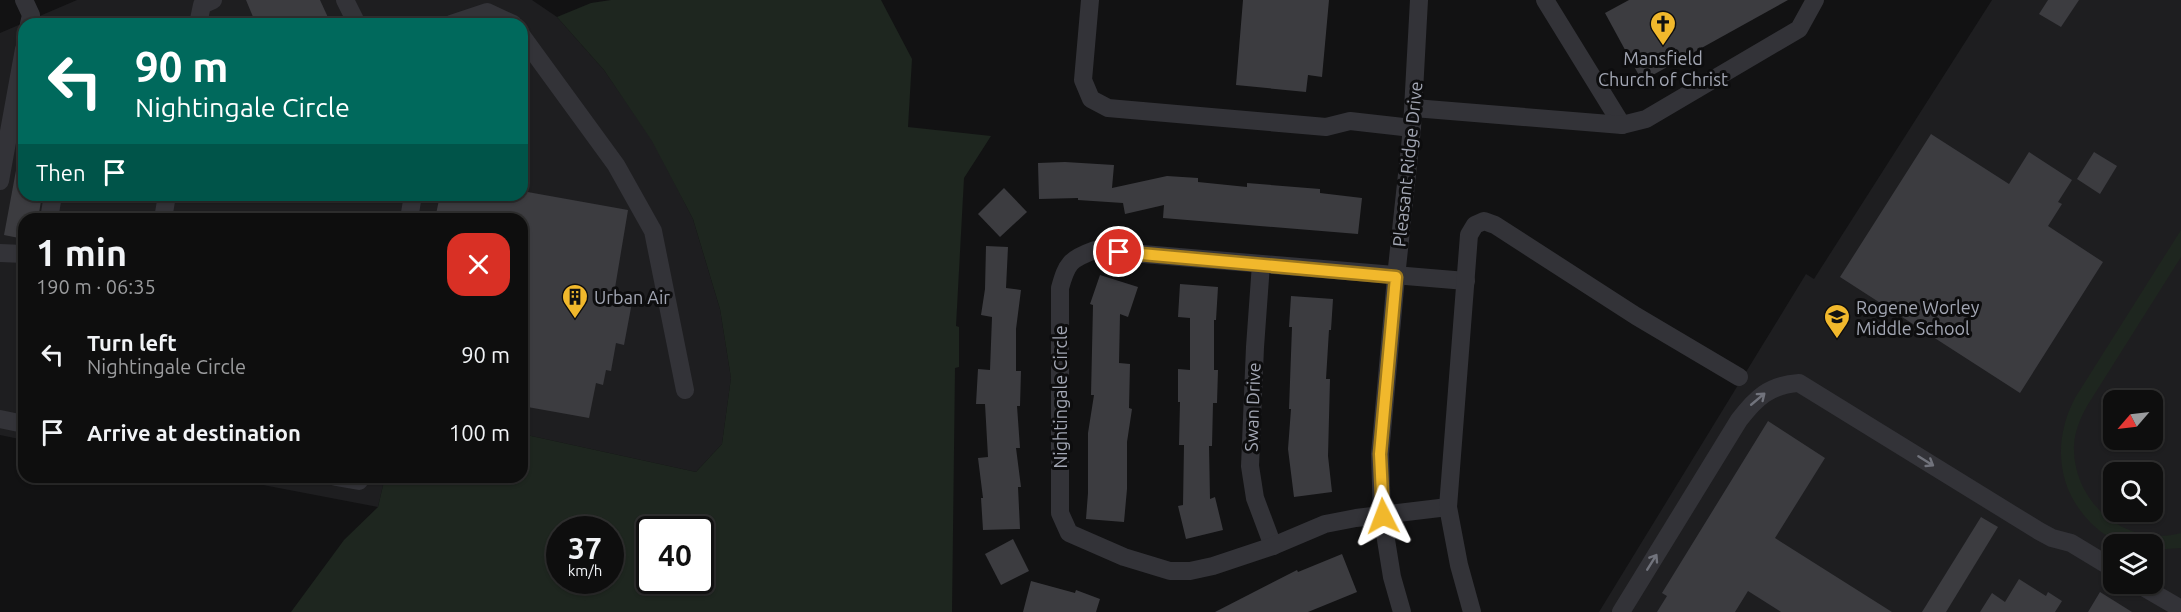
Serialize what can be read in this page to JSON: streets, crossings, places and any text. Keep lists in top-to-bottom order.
{
  "streets": {
    "street": ["Pleasant Ridge Drive", "Nightingale Circle", "Swan Drive"]
  },
  "crossings": [
    ["Pleasant Ridge Drive", "Nightingale Circle"],
    ["Nightingale Circle", "Swan Drive"]
  ],
  "places": {
    "church": ["Mansfield Church of Christ"],
    "building": ["Urban Air"],
    "school or university": ["Rogene Worley Middle School"]
  },
  "north": "bottom left",
  "page": {
    "turn": ["90 m", "Nightingale Circle"],
    "then": "Then",
    "heading": ["1 min", "190 m · 06:35"],
    "list": [
      {
        "name": "Turn left",
        "note": "Nightingale Circle",
        "value": "90 m"
      },
      {
        "name": "Arrive at destination",
        "value": "100 m"
      }
    ],
    "speed": "37 km/h",
    "limit": "40"
  }
}
